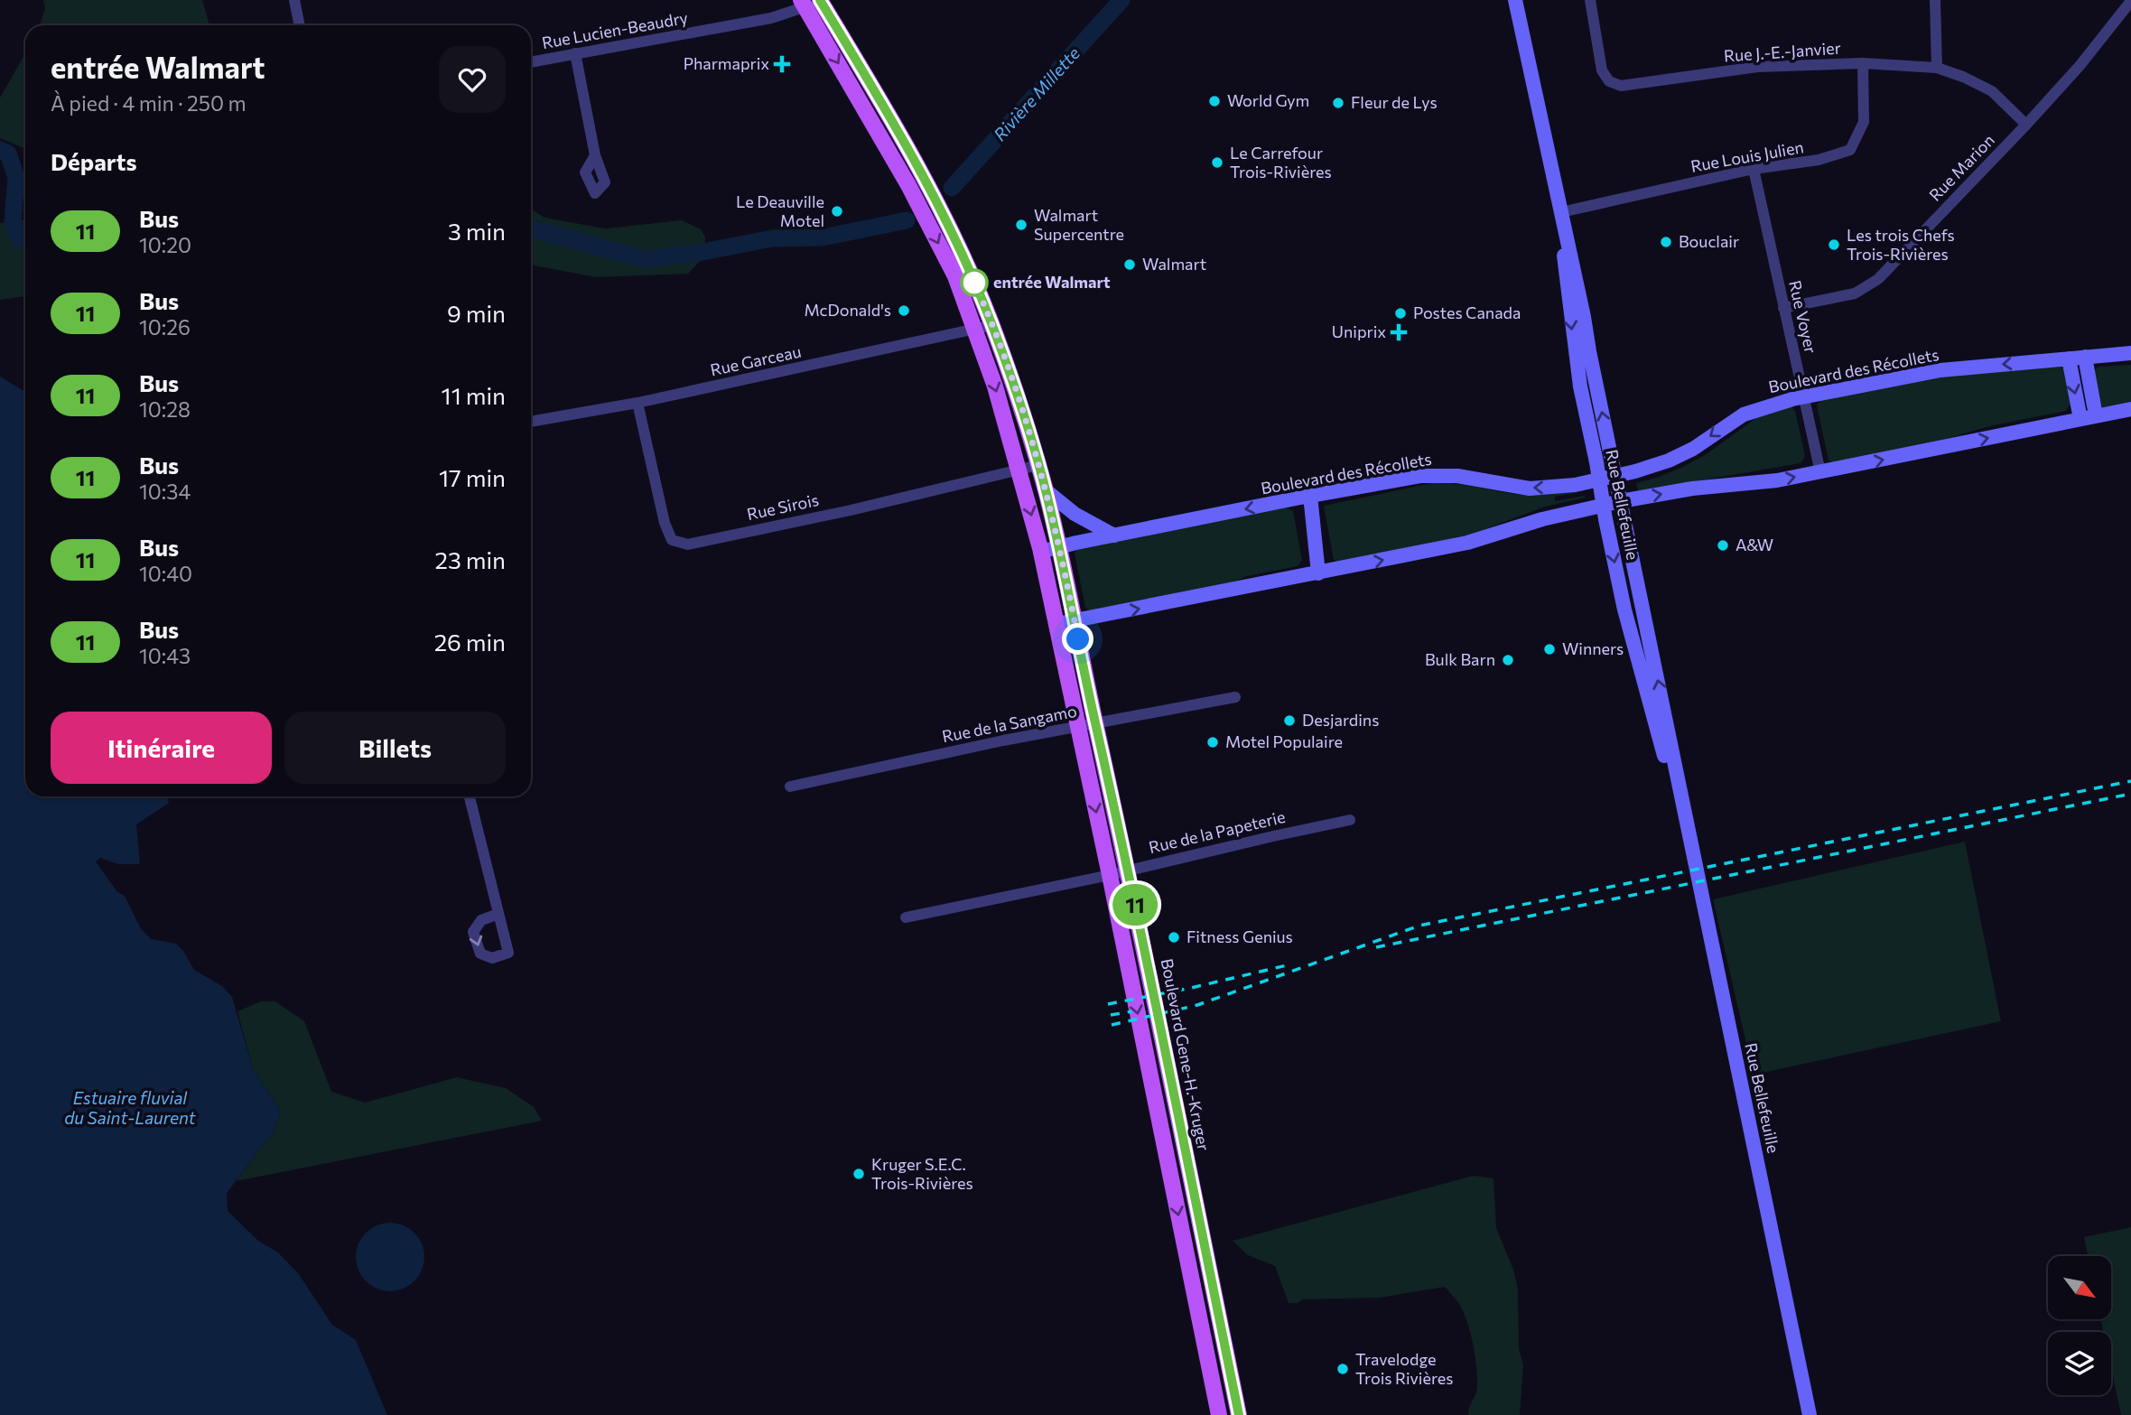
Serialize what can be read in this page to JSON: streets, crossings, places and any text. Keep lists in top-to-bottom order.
{
  "streets": {
    "main road": ["Boulevard des Récollets", "Rue Bellefeuille", "Boulevard Gene-H.-Kruger"],
    "street": [
      "Rue Lucien-Beaudry",
      "Rue J.-E.-Janvier",
      "Rue Louis Julien",
      "Rue Marion",
      "Rue Voyer",
      "Rue Garceau",
      "Rue Sirois",
      "Rue de la Sangamo",
      "Rue de la Papeterie"
    ]
  },
  "crossings": [
    ["Rue Lucien-Beaudry", "Boulevard Gene-H.-Kruger"],
    ["Rue J.-E.-Janvier", "Rue Louis Julien"],
    ["Rue J.-E.-Janvier", "Rue Marion"],
    ["Rue Louis Julien", "Rue Voyer"],
    ["Rue Louis Julien", "Rue Bellefeuille"],
    ["Rue Marion", "Rue Voyer"],
    ["Rue Voyer", "Boulevard des Récollets"],
    ["Rue Garceau", "Rue Sirois"],
    ["Rue Garceau", "Boulevard Gene-H.-Kruger"],
    ["Boulevard des Récollets", "Rue Bellefeuille"],
    ["Boulevard des Récollets", "Boulevard Gene-H.-Kruger"],
    ["Rue Sirois", "Boulevard Gene-H.-Kruger"],
    ["Rue de la Sangamo", "Boulevard Gene-H.-Kruger"],
    ["Rue de la Papeterie", "Boulevard Gene-H.-Kruger"]
  ],
  "water": ["Rivière Millette", "Estuaire fluvial du Saint-Laurent"],
  "places": {
    "health": ["Pharmaprix", "Uniprix"],
    "other": [
      "World Gym",
      "Fleur de Lys",
      "Le Carrefour Trois-Rivières",
      "Le Deauville Motel",
      "Walmart Supercentre",
      "Bouclair",
      "Les trois Chefs Trois-Rivières",
      "Walmart",
      "entrée Walmart",
      "McDonald's",
      "Postes Canada",
      "A&W",
      "Winners",
      "Bulk Barn",
      "Desjardins",
      "Motel Populaire",
      "Fitness Genius",
      "Kruger S.E.C. Trois-Rivières",
      "Travelodge Trois Rivières"
    ]
  },
  "lines": ["bus line 11"],
  "north": "bottom right",
  "page": {
    "on_map": "11",
    "heading": [
      ["entrée Walmart", "À pied · 4 min · 250 m"],
      "Départs"
    ],
    "list": [
      {
        "mark": "11",
        "name": "Bus",
        "note": "10:20",
        "value": "3 min"
      },
      {
        "mark": "11",
        "name": "Bus",
        "note": "10:26",
        "value": "9 min"
      },
      {
        "mark": "11",
        "name": "Bus",
        "note": "10:28",
        "value": "11 min"
      },
      {
        "mark": "11",
        "name": "Bus",
        "note": "10:34",
        "value": "17 min"
      },
      {
        "mark": "11",
        "name": "Bus",
        "note": "10:40",
        "value": "23 min"
      },
      {
        "mark": "11",
        "name": "Bus",
        "note": "10:43",
        "value": "26 min"
      }
    ],
    "buttons": ["Itinéraire", "Billets"]
  }
}
